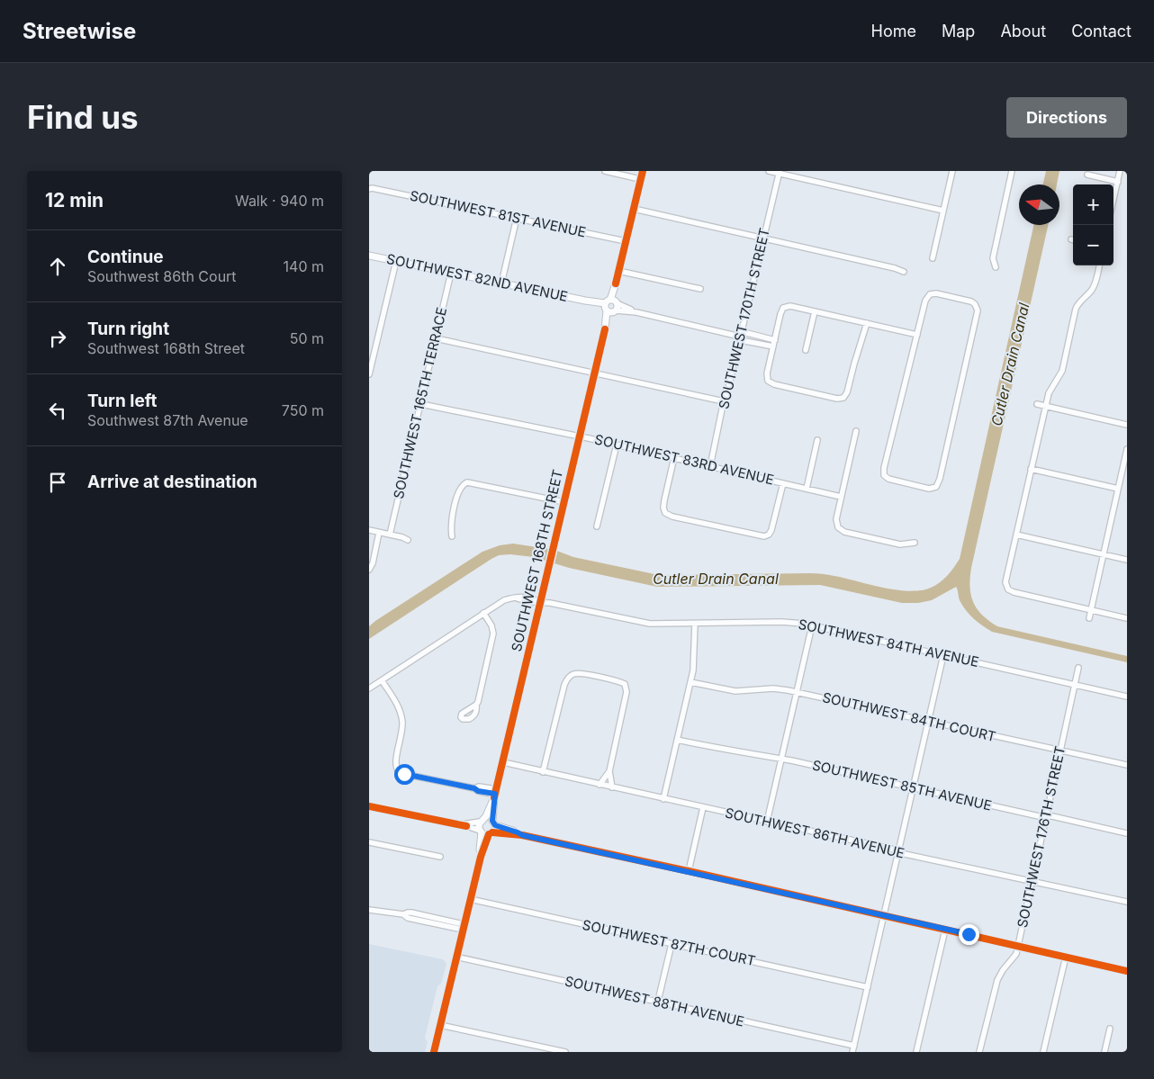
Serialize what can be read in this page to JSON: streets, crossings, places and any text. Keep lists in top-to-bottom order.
{
  "streets": {
    "street": [
      "SOUTHWEST 81ST AVENUE",
      "SOUTHWEST 82ND AVENUE",
      "SOUTHWEST 170TH STREET",
      "SOUTHWEST 165TH TERRACE",
      "SOUTHWEST 83RD AVENUE",
      "SOUTHWEST 168TH STREET",
      "SOUTHWEST 84TH AVENUE",
      "SOUTHWEST 84TH COURT",
      "SOUTHWEST 85TH AVENUE",
      "SOUTHWEST 86TH AVENUE",
      "SOUTHWEST 176TH STREET",
      "SOUTHWEST 87TH COURT",
      "SOUTHWEST 88TH AVENUE"
    ]
  },
  "crossings": [
    ["SOUTHWEST 81ST AVENUE", "SOUTHWEST 168TH STREET"],
    ["SOUTHWEST 82ND AVENUE", "SOUTHWEST 170TH STREET"],
    ["SOUTHWEST 82ND AVENUE", "SOUTHWEST 165TH TERRACE"],
    ["SOUTHWEST 82ND AVENUE", "SOUTHWEST 168TH STREET"],
    ["SOUTHWEST 170TH STREET", "SOUTHWEST 83RD AVENUE"],
    ["SOUTHWEST 165TH TERRACE", "SOUTHWEST 83RD AVENUE"],
    ["SOUTHWEST 83RD AVENUE", "SOUTHWEST 168TH STREET"],
    ["SOUTHWEST 168TH STREET", "SOUTHWEST 84TH AVENUE"],
    ["SOUTHWEST 168TH STREET", "SOUTHWEST 86TH AVENUE"],
    ["SOUTHWEST 84TH AVENUE", "SOUTHWEST 176TH STREET"],
    ["SOUTHWEST 84TH COURT", "SOUTHWEST 176TH STREET"],
    ["SOUTHWEST 85TH AVENUE", "SOUTHWEST 176TH STREET"],
    ["SOUTHWEST 86TH AVENUE", "SOUTHWEST 176TH STREET"]
  ],
  "water": ["Cutler Drain Canal"],
  "north": "left",
  "page": {
    "header": "Streetwise",
    "nav": [
      "Home",
      "Map",
      "About",
      "Contact"
    ],
    "buttons": "Directions",
    "title": "Find us",
    "heading": ["12 min", "Walk · 940 m"],
    "map_buttons": ["+", "−"],
    "list": [
      ["Continue", "Southwest 86th Court", "140 m"],
      ["Turn right", "Southwest 168th Street", "50 m"],
      ["Turn left", "Southwest 87th Avenue", "750 m"],
      "Arrive at destination"
    ]
  }
}
